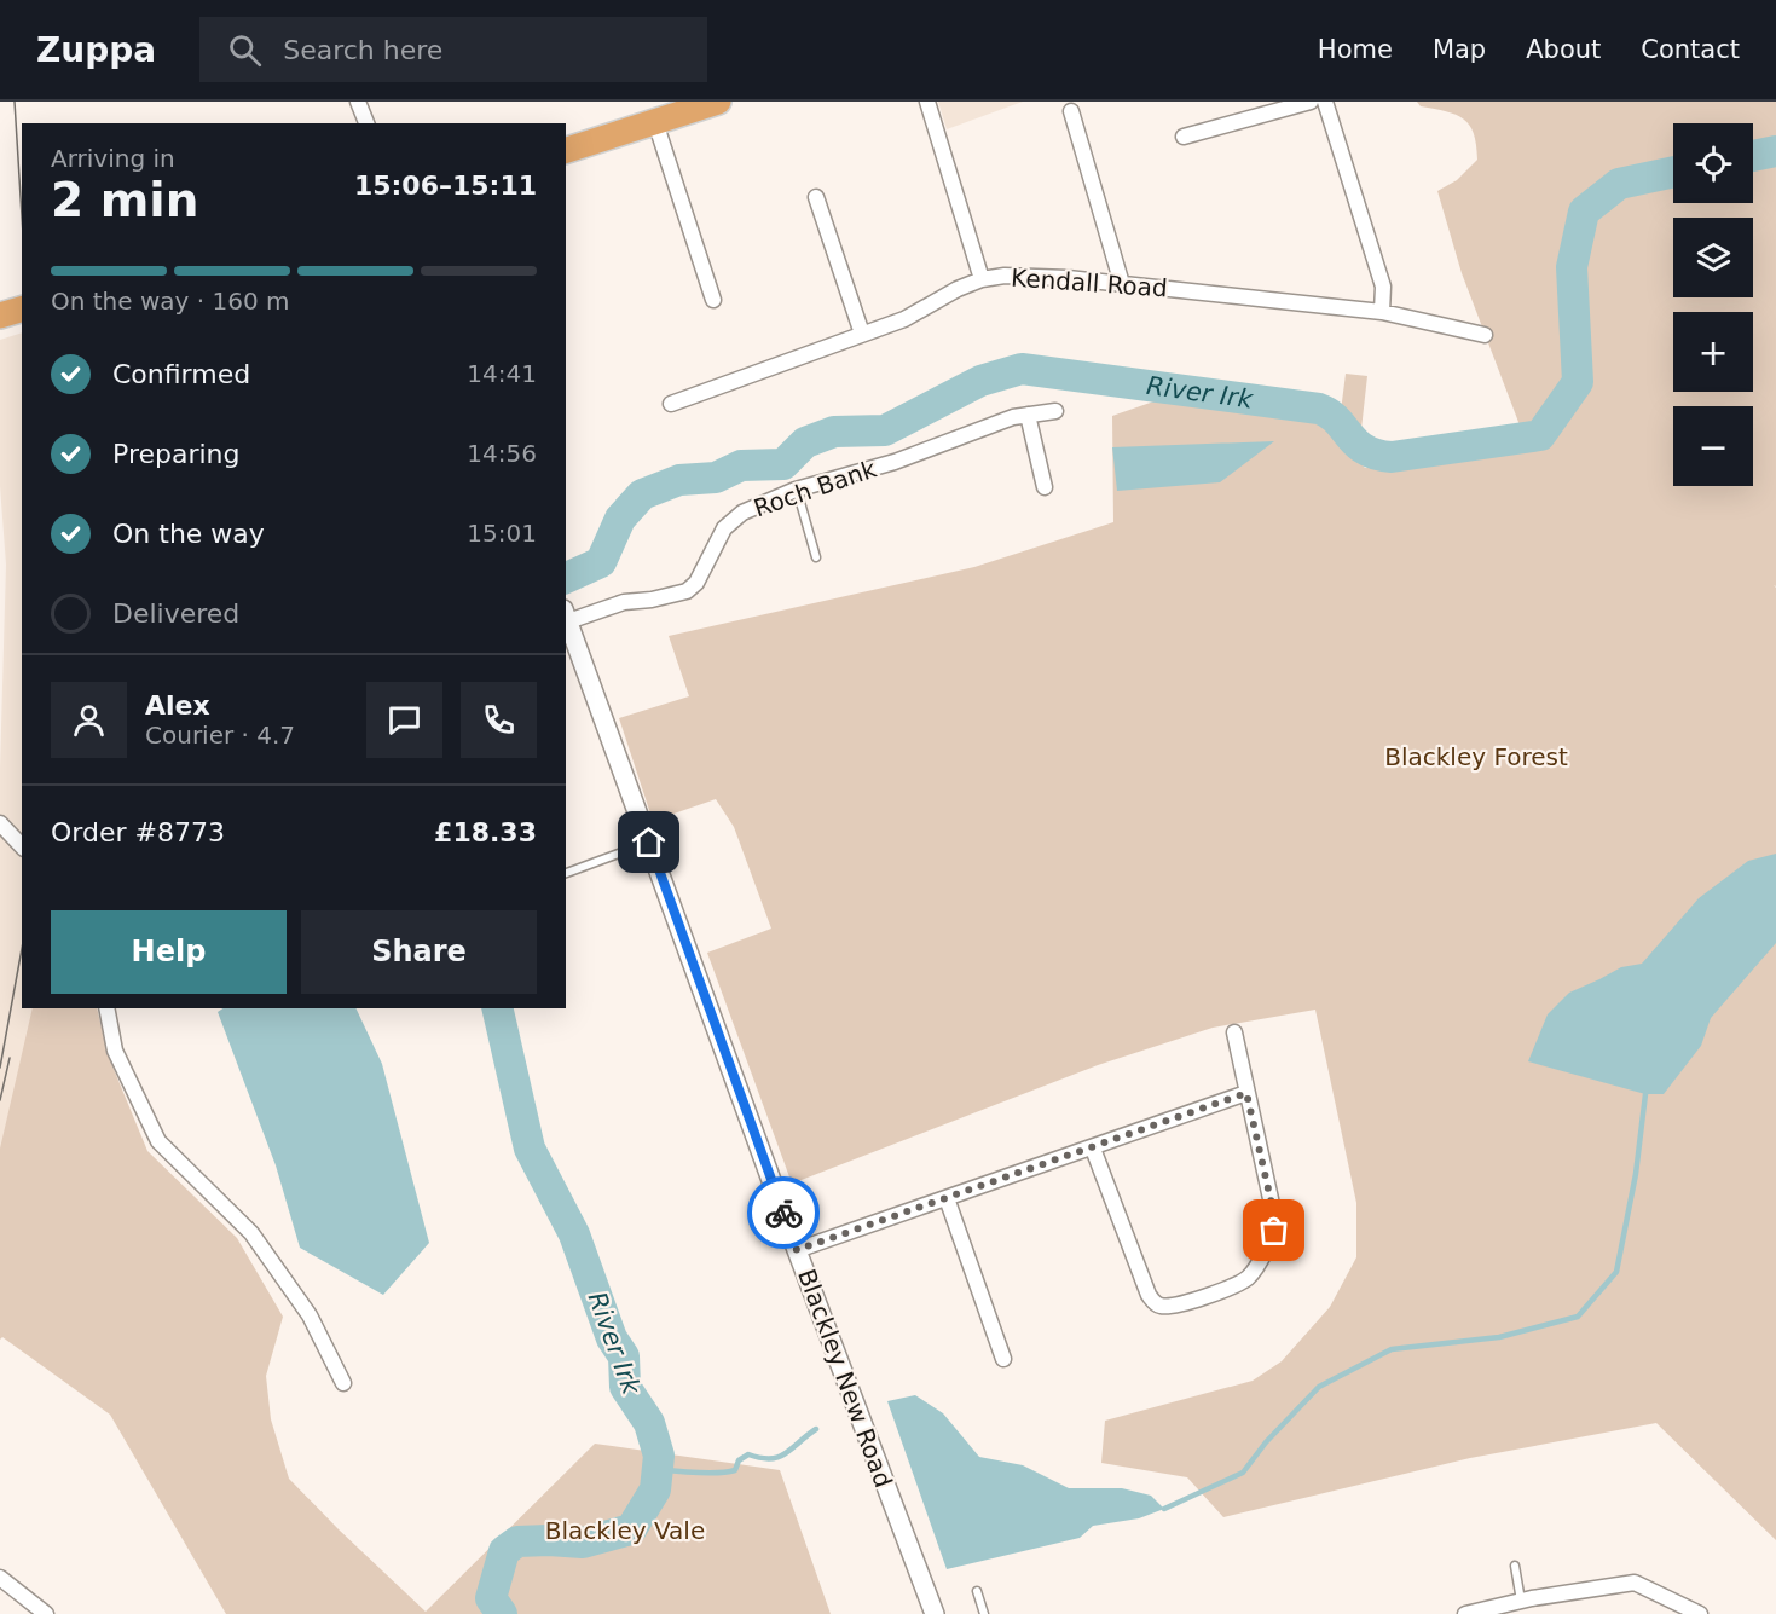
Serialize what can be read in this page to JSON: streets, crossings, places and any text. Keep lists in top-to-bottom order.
{
  "streets": {
    "street": ["Kendall Road", "Roch Bank", "Blackley New Road"]
  },
  "crossings": [
    ["Roch Bank", "Blackley New Road"]
  ],
  "water": ["River Irk"],
  "parks": ["Blackley Forest", "Blackley Vale"],
  "page": {
    "header": "Zuppa",
    "search": "Search here",
    "nav": [
      "Home",
      "Map",
      "About",
      "Contact"
    ],
    "map_buttons": ["+", "−"],
    "heading": ["2 min", "Arriving in", "15:06–15:11"],
    "panel": [
      "Alex",
      "Courier · 4.7",
      "Order #8773",
      "£18.33"
    ],
    "bar": "On the way · 160 m",
    "list": [
      ["Confirmed", "14:41"],
      ["Preparing", "14:56"],
      ["On the way", "15:01"],
      "Delivered"
    ],
    "buttons": ["Help", "Share"]
  }
}
